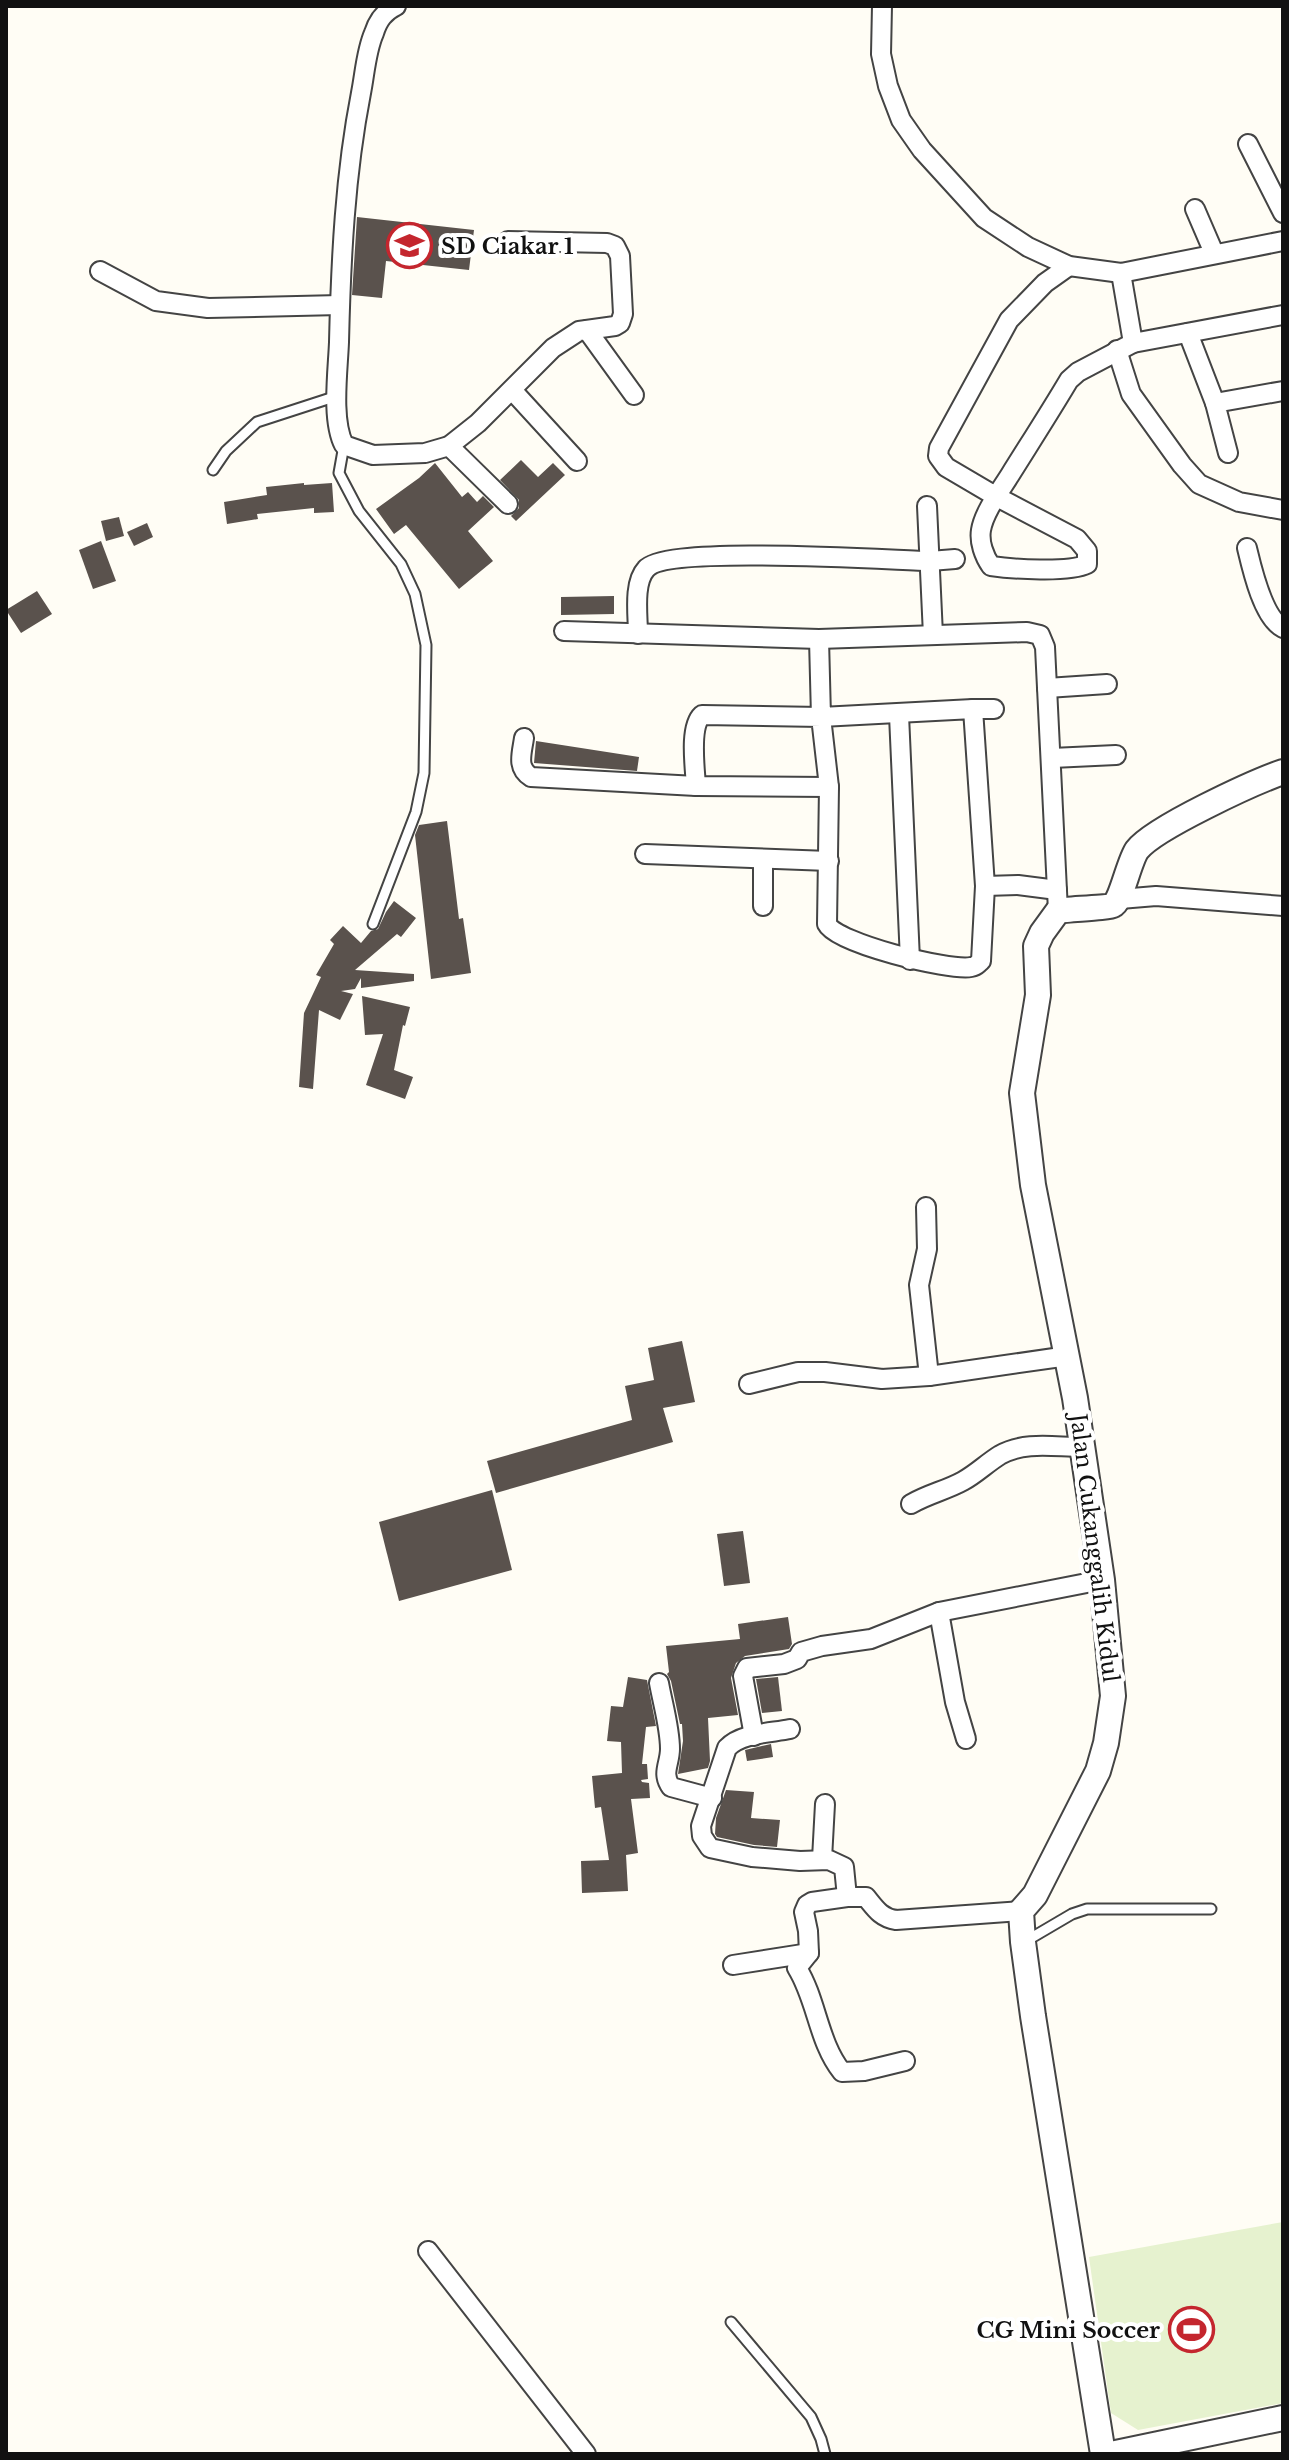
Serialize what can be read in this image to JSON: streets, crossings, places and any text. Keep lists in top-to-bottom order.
{
  "streets": {
    "street": ["Jalan Cukanggalih Kidul"]
  },
  "places": {
    "school or university": ["SD Ciakar 1"],
    "sports": ["CG Mini Soccer"]
  }
}
